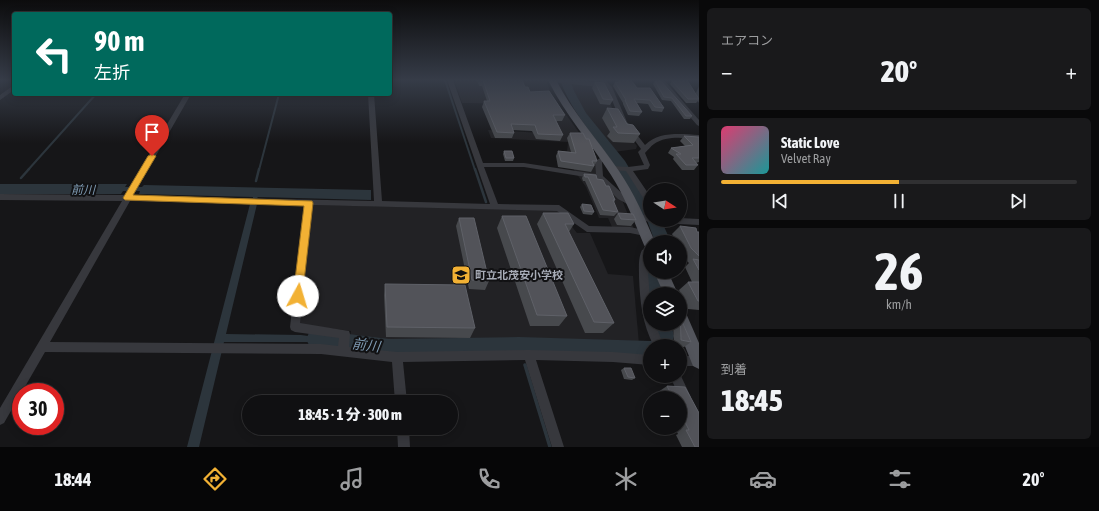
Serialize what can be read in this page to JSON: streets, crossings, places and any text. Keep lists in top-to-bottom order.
{
  "water": ["前川"],
  "places": {
    "school or university": ["町立北茂安小学校"]
  },
  "north": "right",
  "page": {
    "tile": [
      "エアコン",
      ["26", "km/h"],
      ["到着", "18:45"]
    ],
    "turn": ["90 m", "左折"],
    "heat": ["−", "20°", "+"],
    "song": ["Static Love", "Velvet Ray"],
    "map_buttons": ["+", "−"],
    "limit": "30",
    "trip": "18:45 · 1 分 · 300 m",
    "tabs": ["18:44", "20°"]
  }
}
